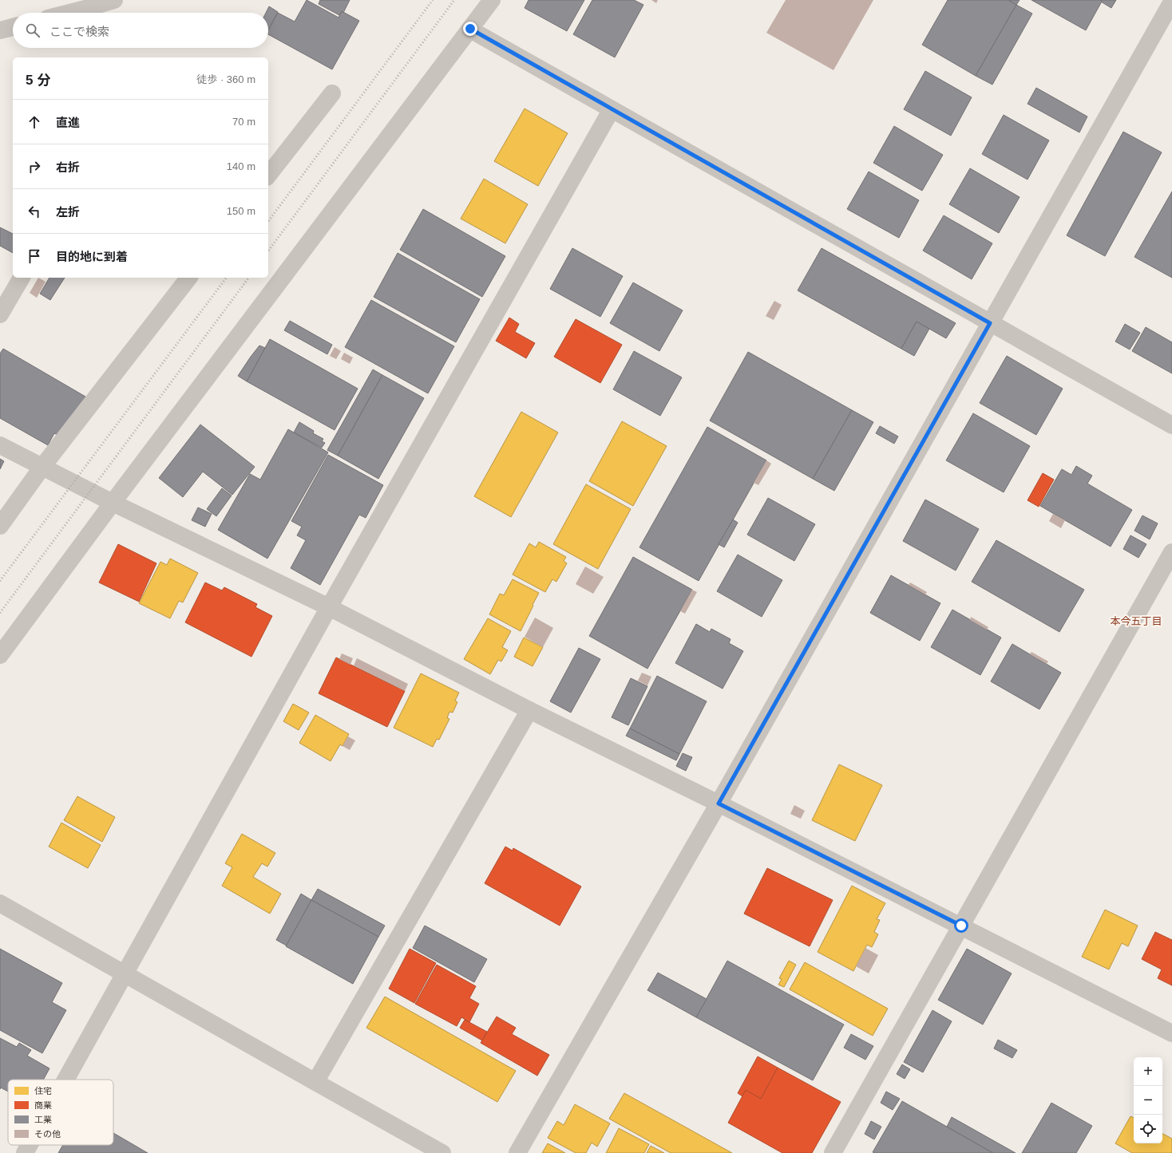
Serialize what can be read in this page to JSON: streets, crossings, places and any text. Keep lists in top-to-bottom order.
{
  "districts": ["本今五丁目"],
  "legend": [
    "住宅",
    "商業",
    "工業",
    "その他"
  ],
  "page": {
    "search": "ここで検索",
    "heading": ["5 分", "徒歩 · 360 m"],
    "list": [
      ["直進", "70 m"],
      ["右折", "140 m"],
      ["左折", "150 m"],
      "目的地に到着"
    ],
    "map_buttons": ["+", "−"]
  }
}
